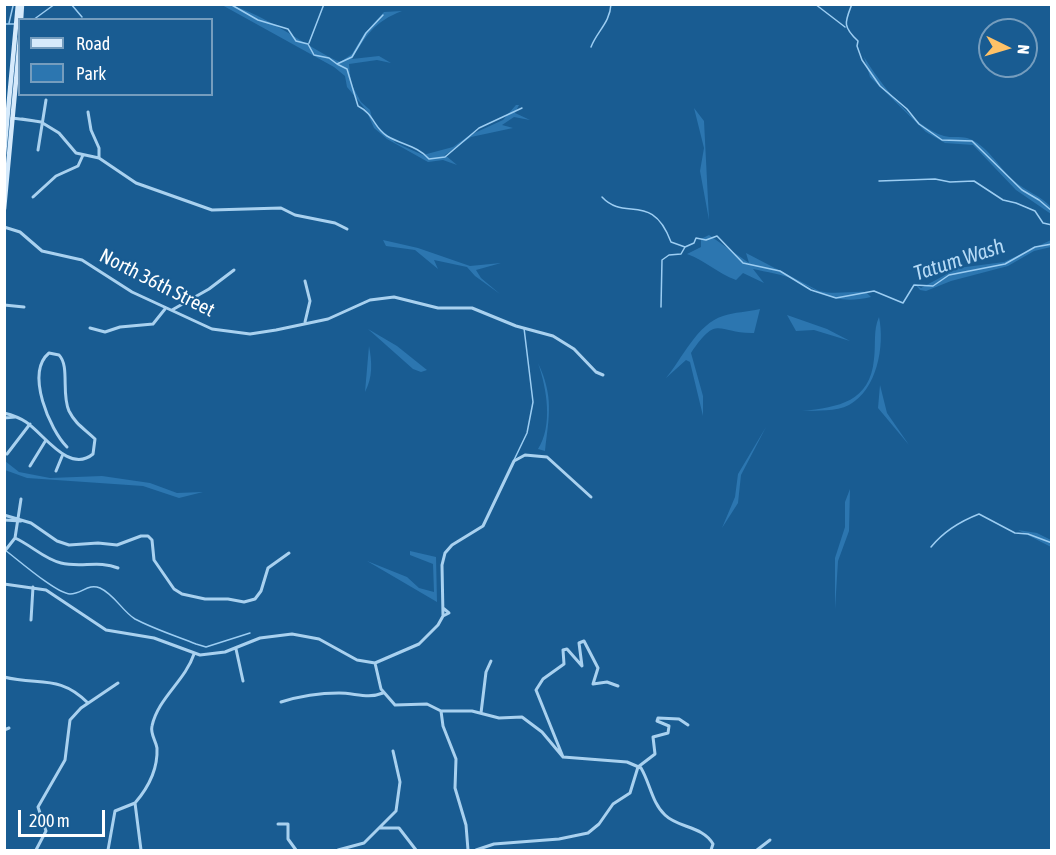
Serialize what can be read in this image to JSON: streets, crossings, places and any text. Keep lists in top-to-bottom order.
{
  "streets": {
    "street": ["North 36th Street"]
  },
  "water": ["Tatum Wash"],
  "legend": ["Road", "Park"],
  "scale_bar": "200 m",
  "north": "right"
}
